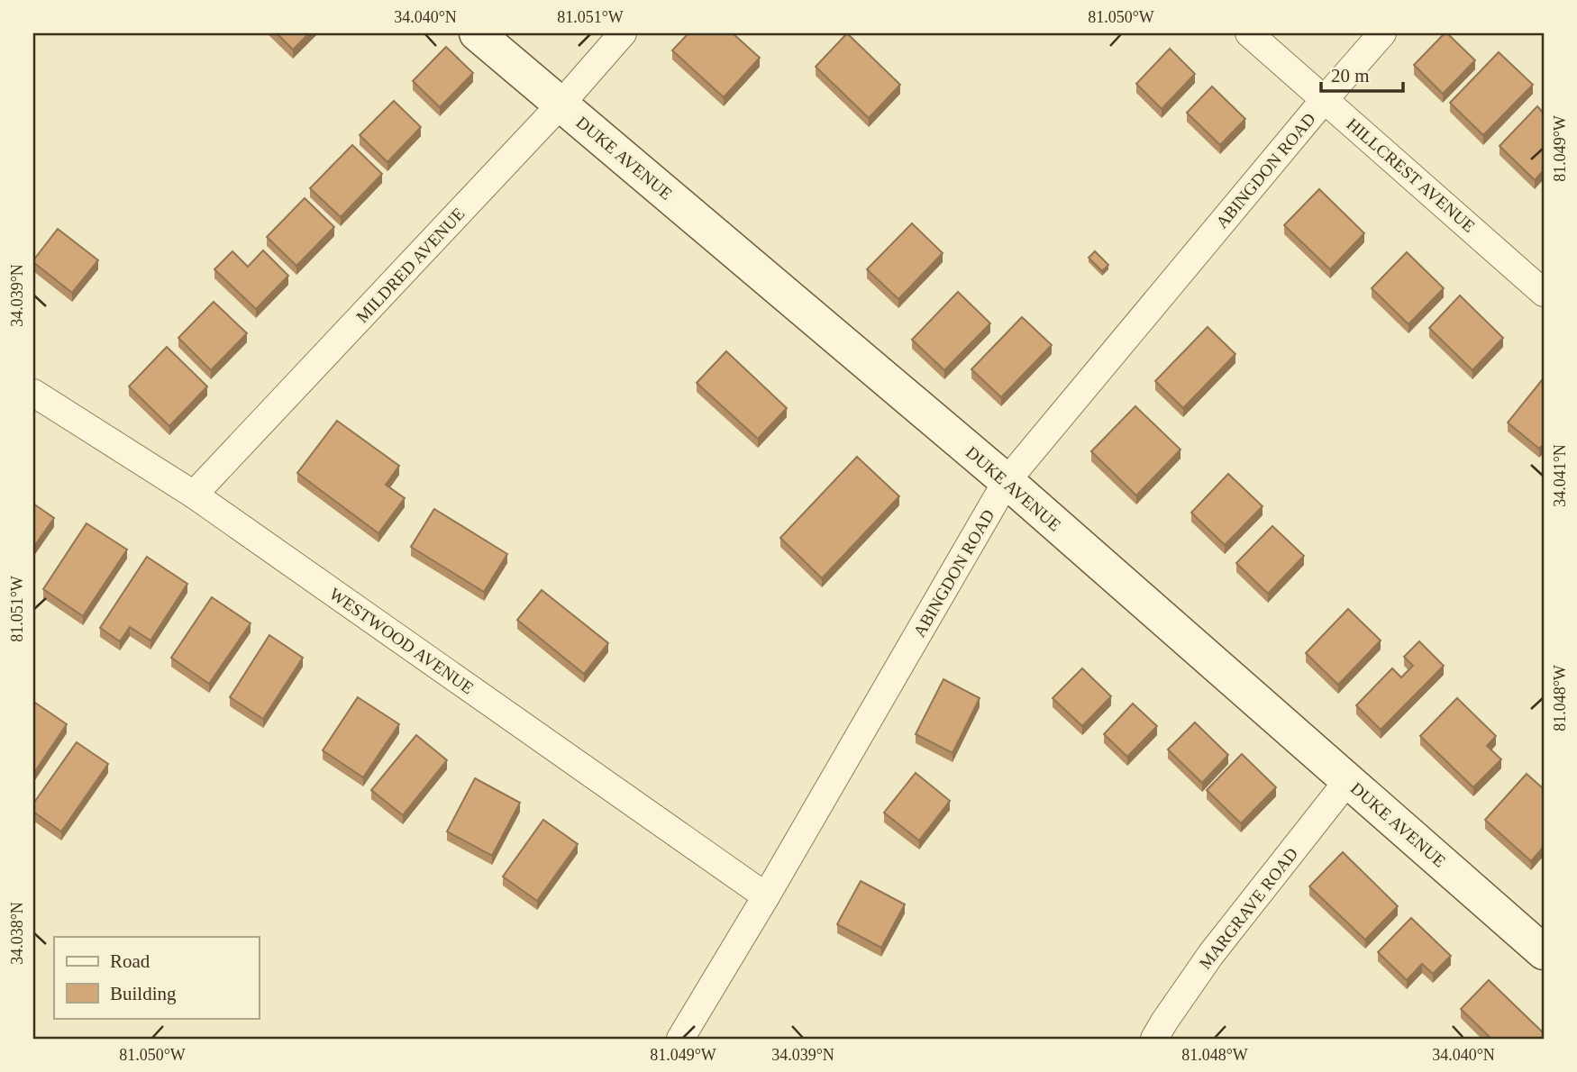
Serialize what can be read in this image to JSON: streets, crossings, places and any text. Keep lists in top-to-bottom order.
{
  "streets": {
    "street": [
      "DUKE AVENUE",
      "ABINGDON ROAD",
      "HILLCREST AVENUE",
      "MILDRED AVENUE",
      "WESTWOOD AVENUE",
      "MARGRAVE ROAD"
    ]
  },
  "crossings": [
    ["DUKE AVENUE", "ABINGDON ROAD"],
    ["DUKE AVENUE", "MILDRED AVENUE"],
    ["DUKE AVENUE", "MARGRAVE ROAD"],
    ["ABINGDON ROAD", "HILLCREST AVENUE"],
    ["ABINGDON ROAD", "WESTWOOD AVENUE"],
    ["MILDRED AVENUE", "WESTWOOD AVENUE"]
  ],
  "legend": ["Road", "Building"],
  "scale_bar": "20 m",
  "coordinates": [
    "34.040°N",
    "81.051°W",
    "81.050°W",
    "81.049°W",
    "34.039°N",
    "34.041°N",
    "81.048°W",
    "34.038°N"
  ]
}
